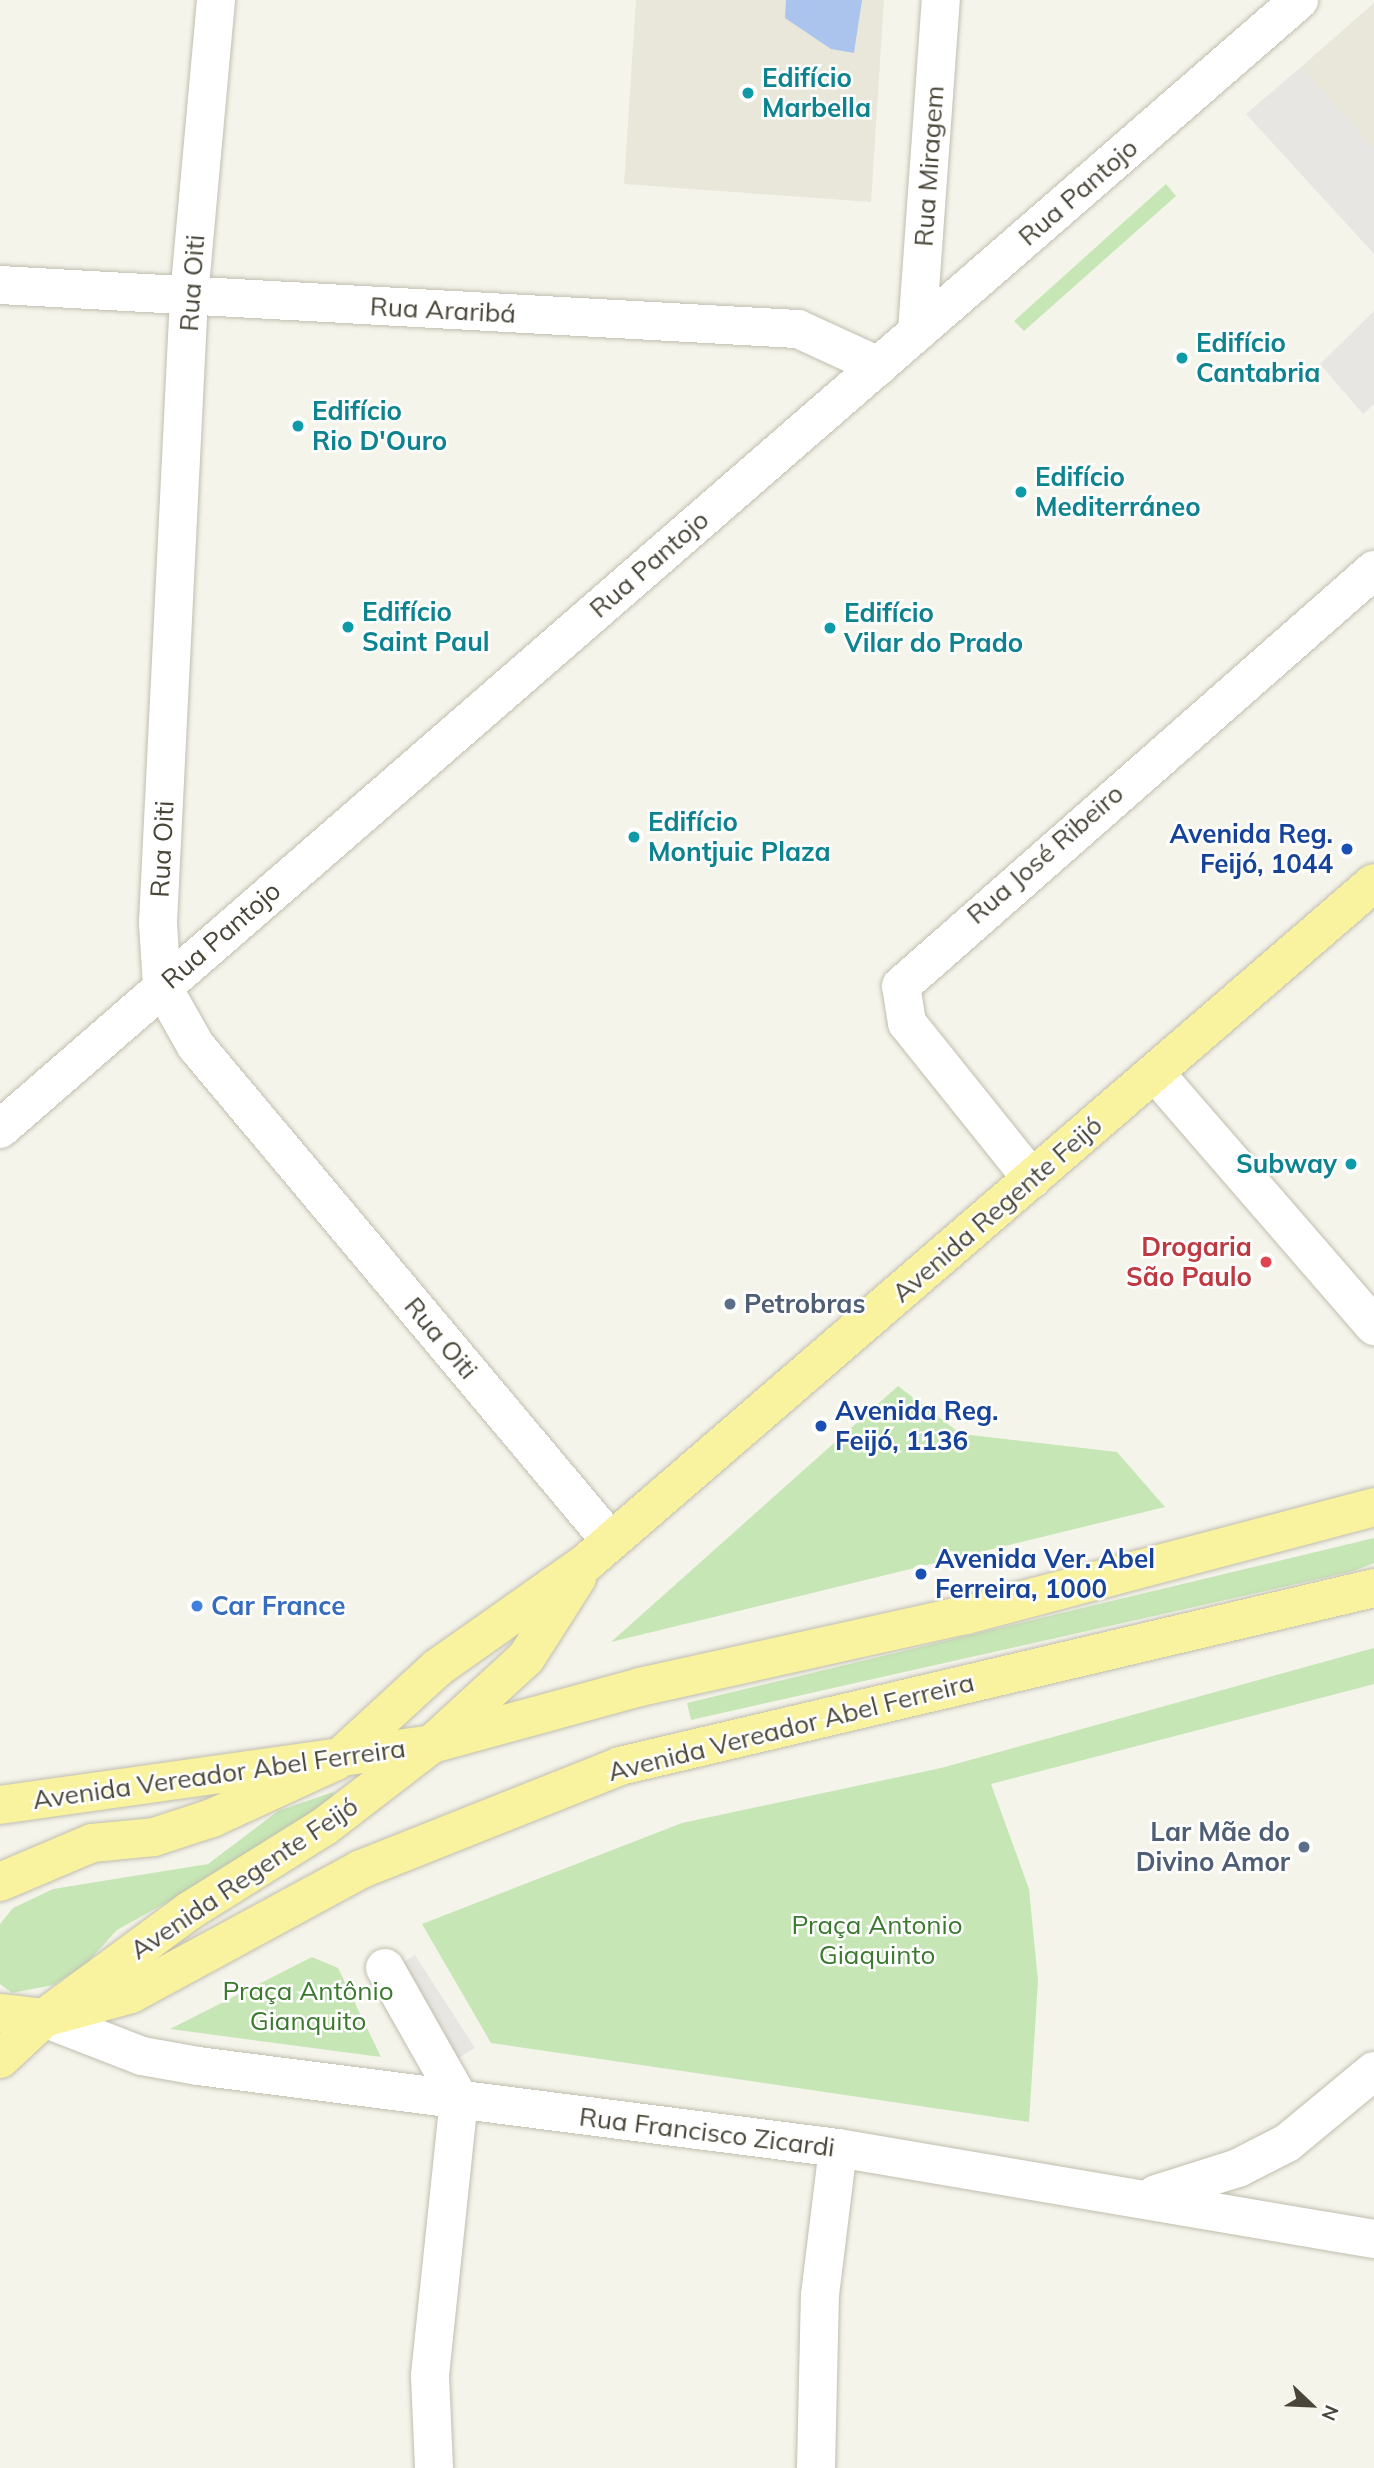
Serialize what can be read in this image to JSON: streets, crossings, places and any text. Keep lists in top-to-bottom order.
{
  "streets": {
    "main road": ["Avenida Regente Feijó", "Avenida Vereador Abel Ferreira"],
    "street": [
      "Rua Miragem",
      "Rua Pantojo",
      "Rua Oiti",
      "Rua Araribá",
      "Rua José Ribeiro",
      "Rua Francisco Zicardi"
    ]
  },
  "crossings": [
    ["Rua Miragem", "Rua Pantojo"],
    ["Rua Pantojo", "Rua Oiti"],
    ["Rua Pantojo", "Rua Araribá"],
    ["Rua Oiti", "Rua Araribá"],
    ["Rua Oiti", "Avenida Regente Feijó"],
    ["Rua José Ribeiro", "Avenida Regente Feijó"],
    ["Avenida Regente Feijó", "Avenida Vereador Abel Ferreira"],
    ["Avenida Regente Feijó", "Rua Francisco Zicardi"],
    ["Avenida Vereador Abel Ferreira", "Rua Francisco Zicardi"]
  ],
  "parks": ["Praça Antonio Giaquinto", "Praça Antônio Gianquito"],
  "places": [
    "Edifício Marbella",
    "Edifício Cantabria",
    "Edifício Rio D'Ouro",
    "Edifício Mediterráneo",
    "Edifício Saint Paul",
    "Edifício Vilar do Prado",
    "Edifício Montjuic Plaza",
    "Avenida Reg. Feijó, 1044",
    "Subway",
    "Drogaria São Paulo",
    "Petrobras",
    "Avenida Reg. Feijó, 1136",
    "Avenida Ver. Abel Ferreira, 1000",
    "Car France",
    "Lar Mãe do Divino Amor"
  ],
  "north": "bottom right"
}
